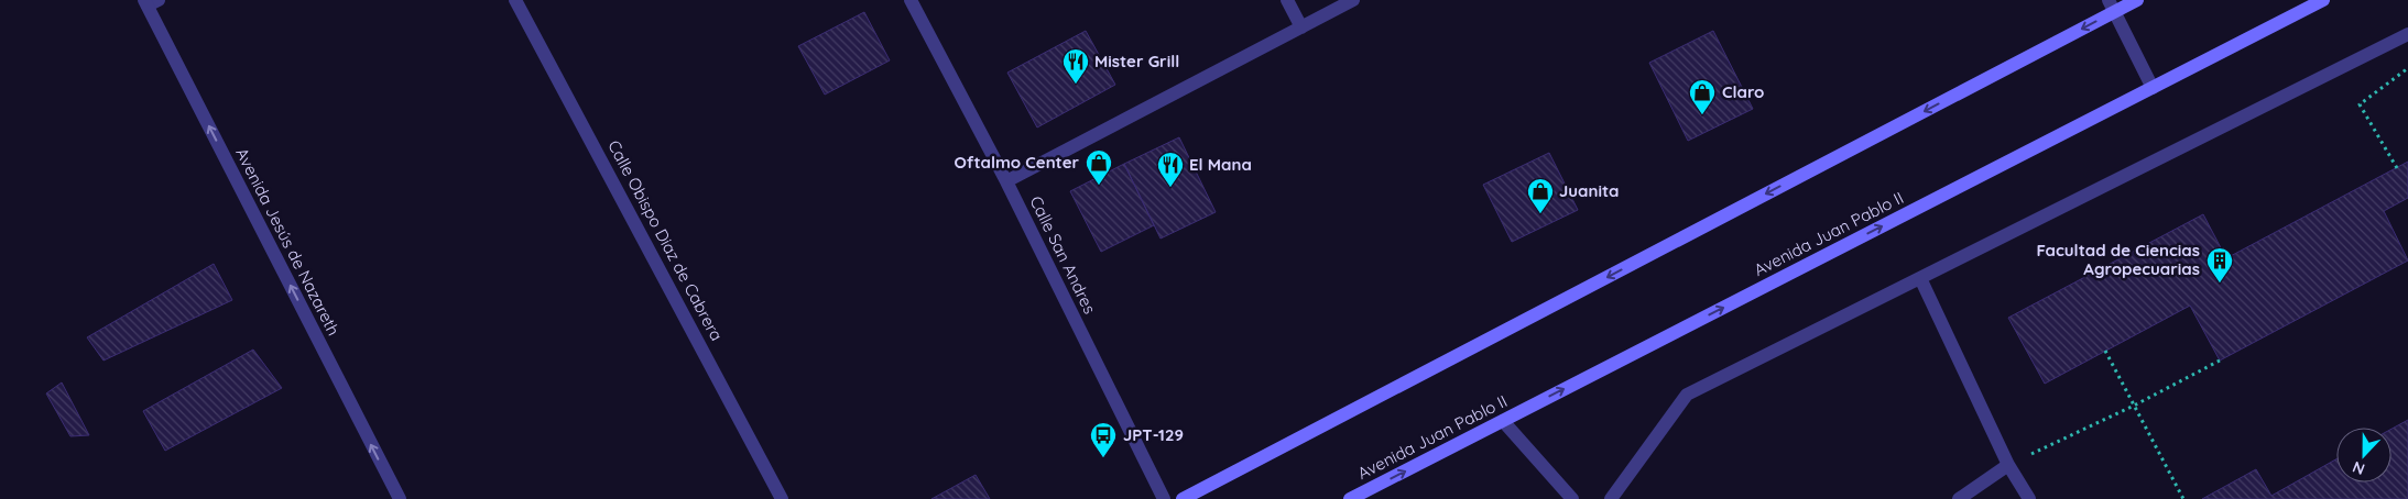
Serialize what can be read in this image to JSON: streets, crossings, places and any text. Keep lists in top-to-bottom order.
{
  "streets": {
    "main road": ["Avenida Juan Pablo II"],
    "street": ["Calle Obispo Diaz de Cabrera", "Avenida Jesús de Nazareth", "Calle San Andres"]
  },
  "one_way": ["Avenida Jesús de Nazareth"],
  "places": {
    "restaurant": ["Mister Grill", "El Mana"],
    "shop": ["Claro", "Oftalmo Center", "Juanita"],
    "building": ["Facultad de Ciencias Agropecuarias"],
    "bus stop": ["JPT-129"]
  },
  "north": "bottom"
}
